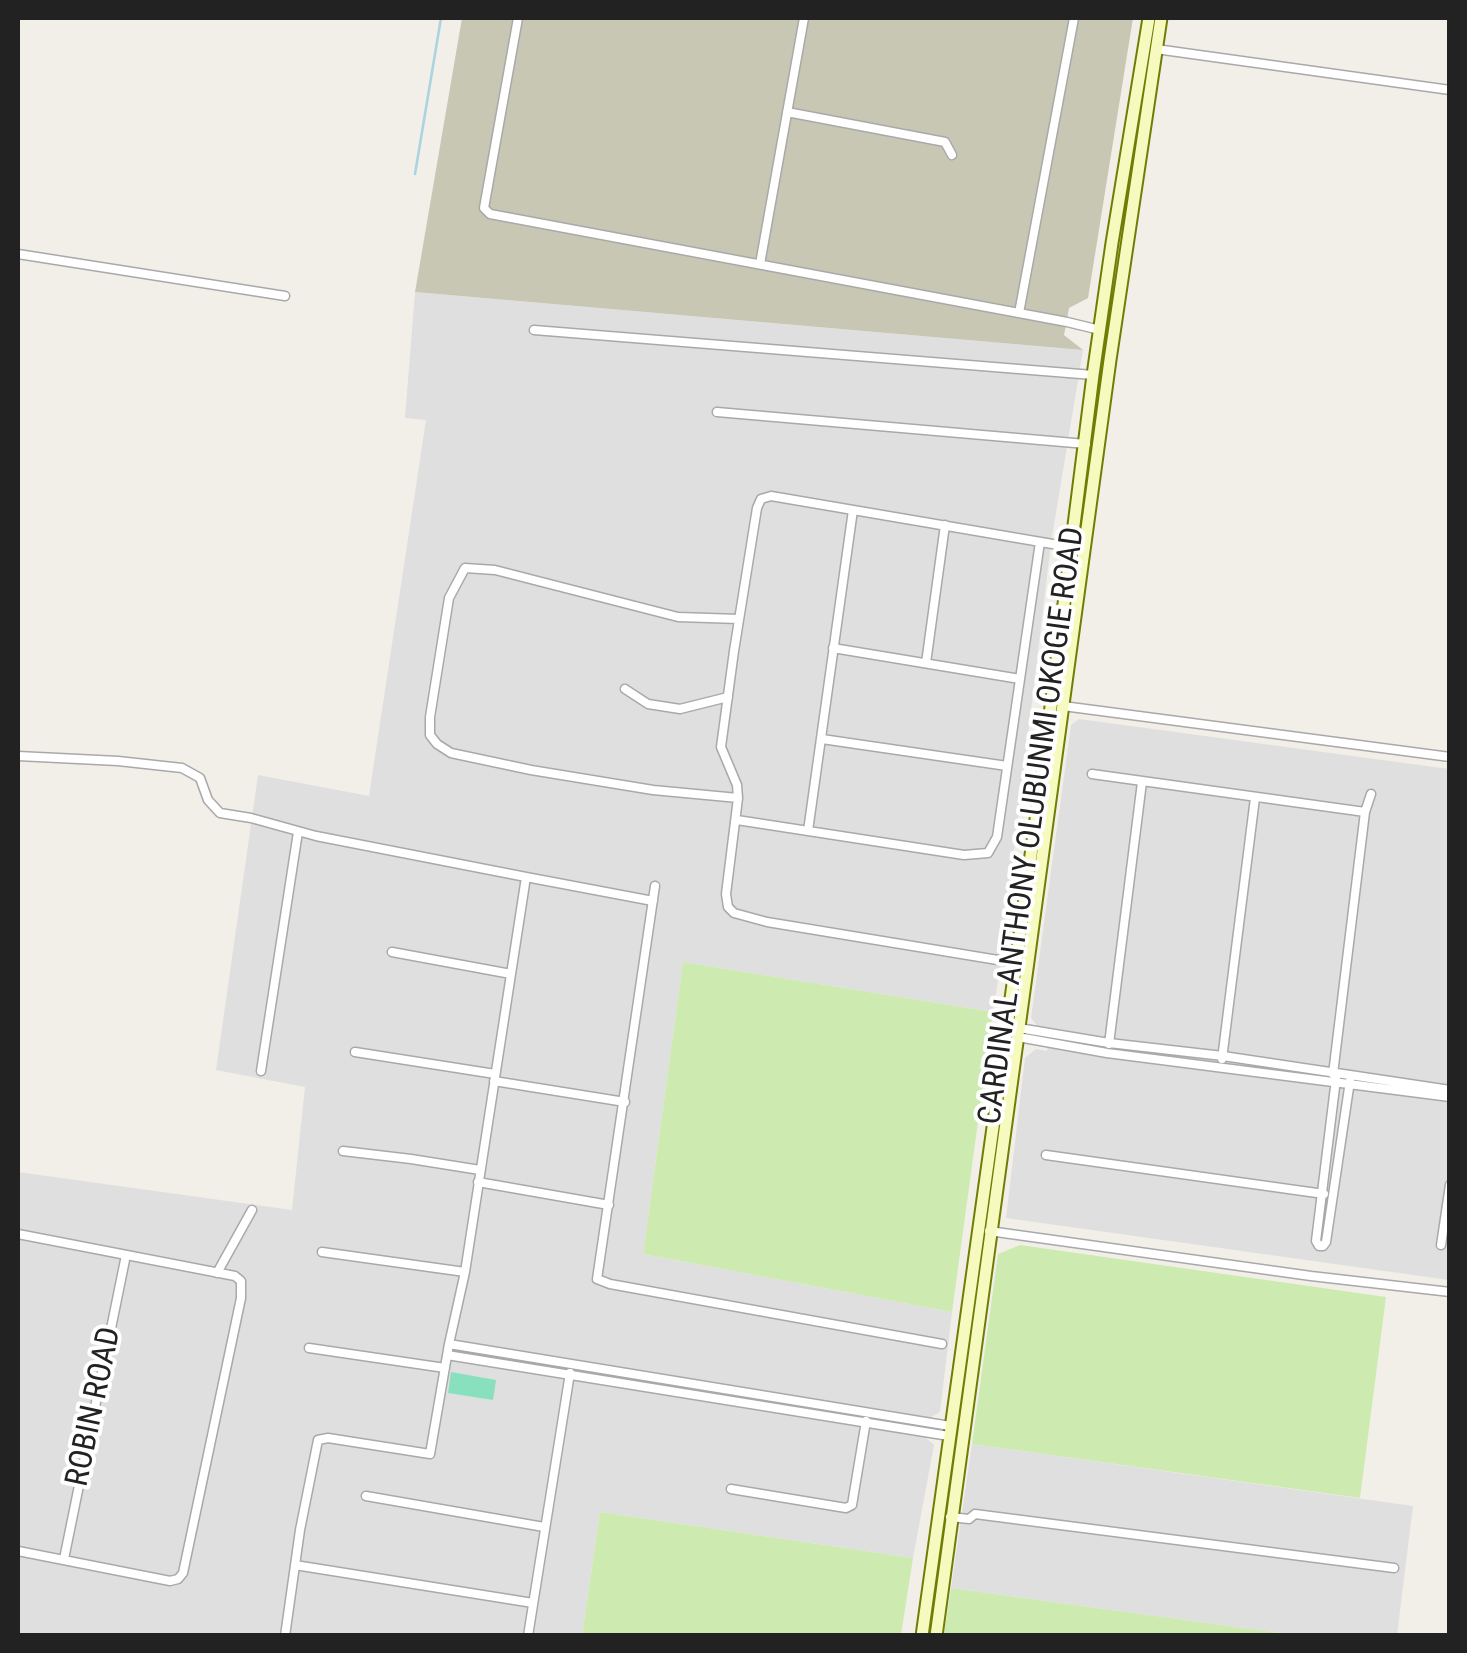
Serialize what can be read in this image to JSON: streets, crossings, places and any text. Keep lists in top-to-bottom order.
{
  "streets": {
    "street": ["CARDINAL ANTHONY OLUBUNMI OKOGIE ROAD", "ROBIN ROAD"]
  }
}
